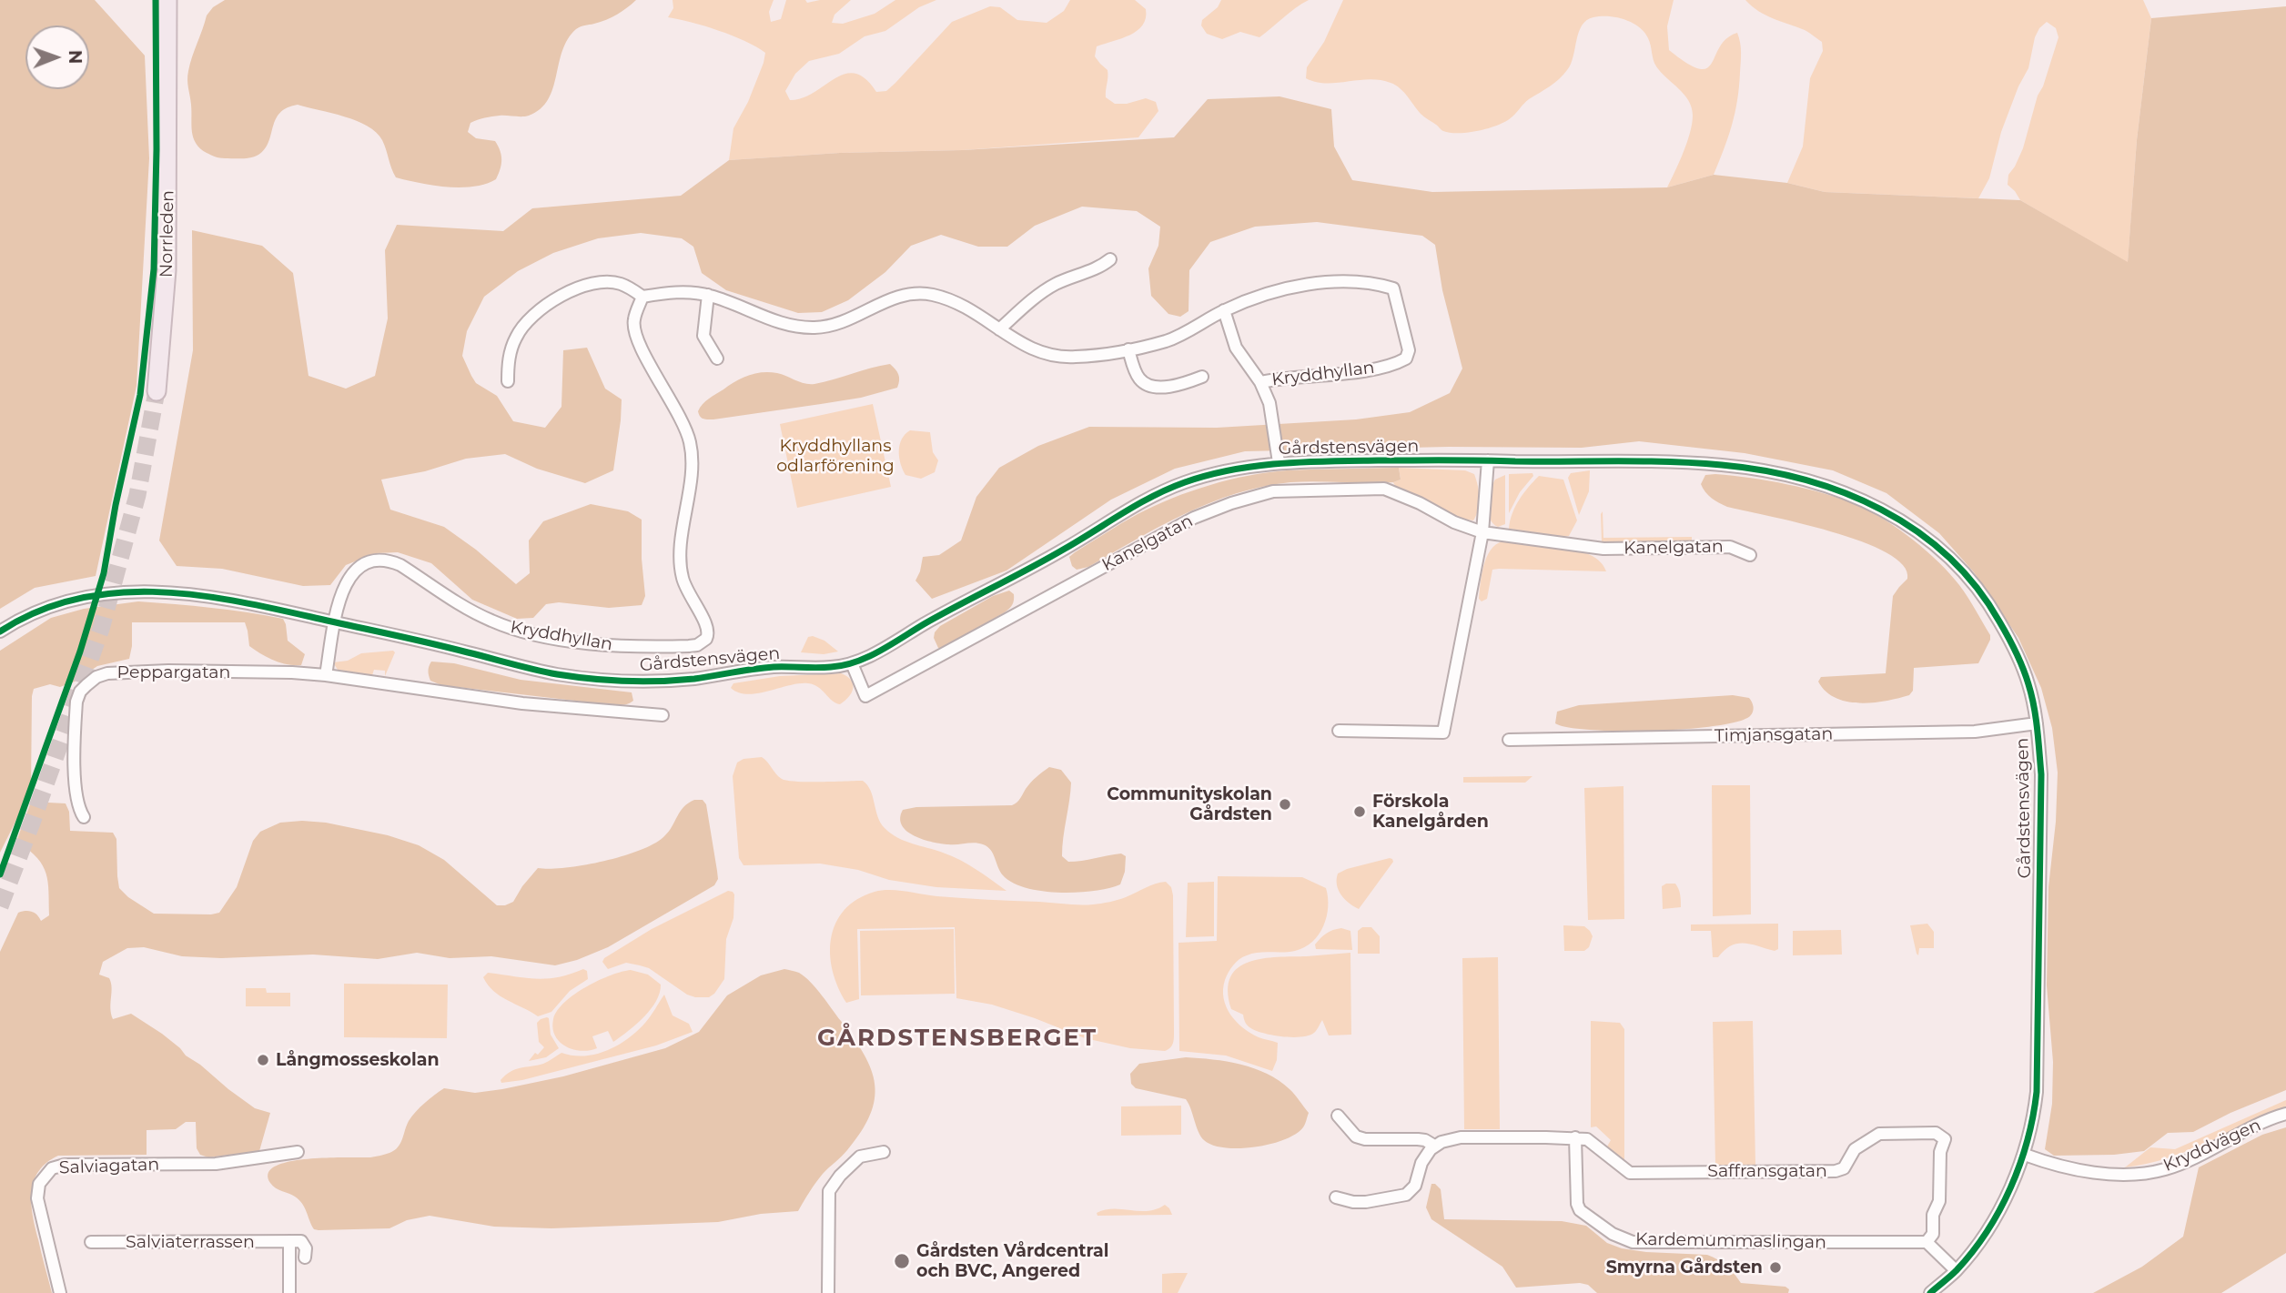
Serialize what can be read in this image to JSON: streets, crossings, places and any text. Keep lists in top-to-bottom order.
{
  "streets": {
    "highway": ["Norrleden"],
    "street": [
      "Kryddhyllan",
      "Gårdstensvägen",
      "Kanelgatan",
      "Peppargatan",
      "Timjansgatan",
      "Kryddvägen",
      "Salviagatan",
      "Saffransgatan",
      "Kardemummaslingan",
      "Salviaterrassen"
    ]
  },
  "crossings": [
    ["Kryddhyllan", "Gårdstensvägen"],
    ["Gårdstensvägen", "Kanelgatan"],
    ["Gårdstensvägen", "Timjansgatan"],
    ["Gårdstensvägen", "Kryddvägen"],
    ["Saffransgatan", "Kardemummaslingan"]
  ],
  "districts": ["GÅRDSTENSBERGET"],
  "parks": ["Kryddhyllans odlarförening"],
  "places": [
    "Communityskolan Gårdsten",
    "Förskola Kanelgården",
    "Långmosseskolan",
    "Gårdsten Vårdcentral och BVC, Angered",
    "Smyrna Gårdsten"
  ],
  "north": "right"
}
